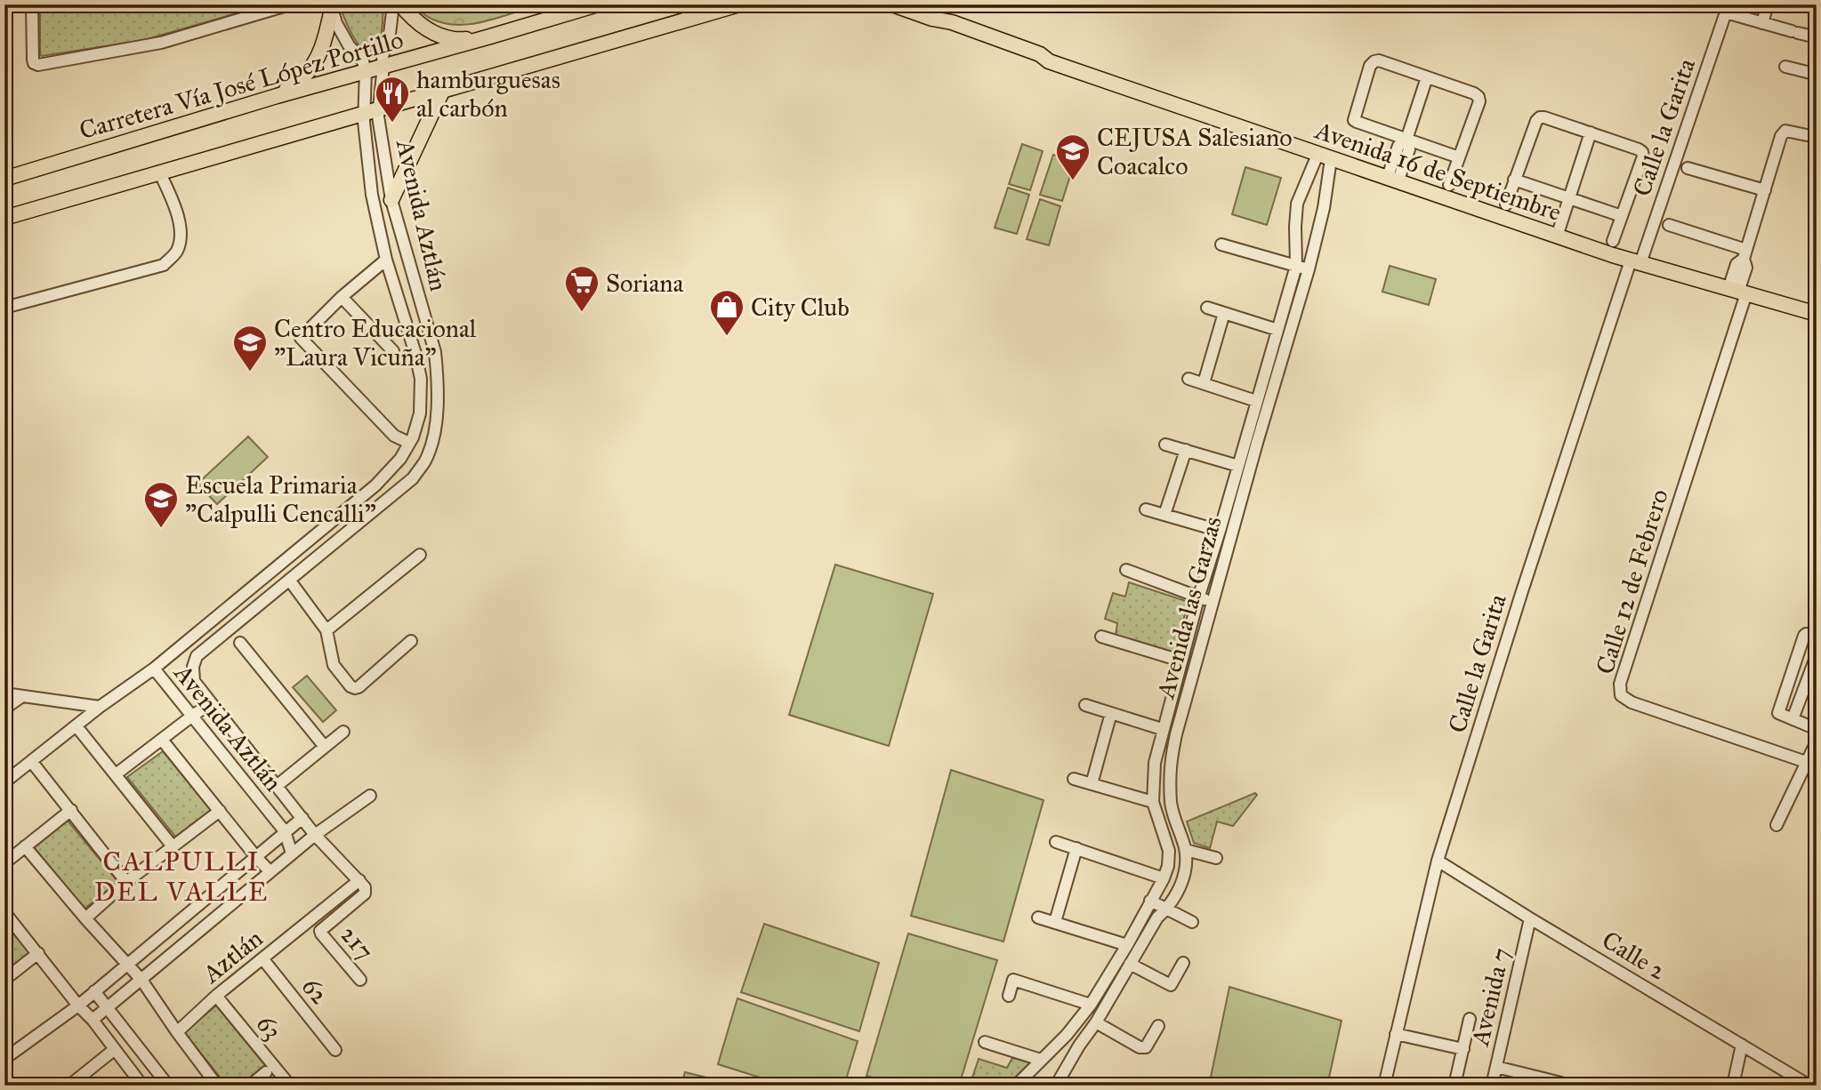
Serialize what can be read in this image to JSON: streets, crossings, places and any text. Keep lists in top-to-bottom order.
{
  "streets": {
    "main road": ["Carretera Vía José López Portillo", "Avenida 16 de Septiembre"],
    "street": [
      "Calle la Garita",
      "Avenida Aztlán",
      "Calle 12 de Febrero",
      "Avenida las Garzas",
      "217",
      "Calle 2",
      "Aztlán",
      "62",
      "Avenida 7",
      "63"
    ]
  },
  "crossings": [
    ["Carretera Vía José López Portillo", "Avenida Aztlán"],
    ["Calle la Garita", "Avenida 16 de Septiembre"],
    ["Calle la Garita", "Calle 2"],
    ["Avenida 16 de Septiembre", "Calle 12 de Febrero"],
    ["Avenida 16 de Septiembre", "Avenida las Garzas"],
    ["217", "Aztlán"],
    ["Calle 2", "Avenida 7"],
    ["Aztlán", "62"],
    ["Aztlán", "63"]
  ],
  "districts": ["CALPULLI DEL VALLE"],
  "places": {
    "restaurant": ["hamburguesas al carbón"],
    "school or university": ["CEJUSA Salesiano Coacalco", "Centro Educacional \"Laura Vicuña\"", "Escuela Primaria \"Calpulli Cencalli\""],
    "supermarket": ["Soriana"],
    "shop": ["City Club"]
  }
}
